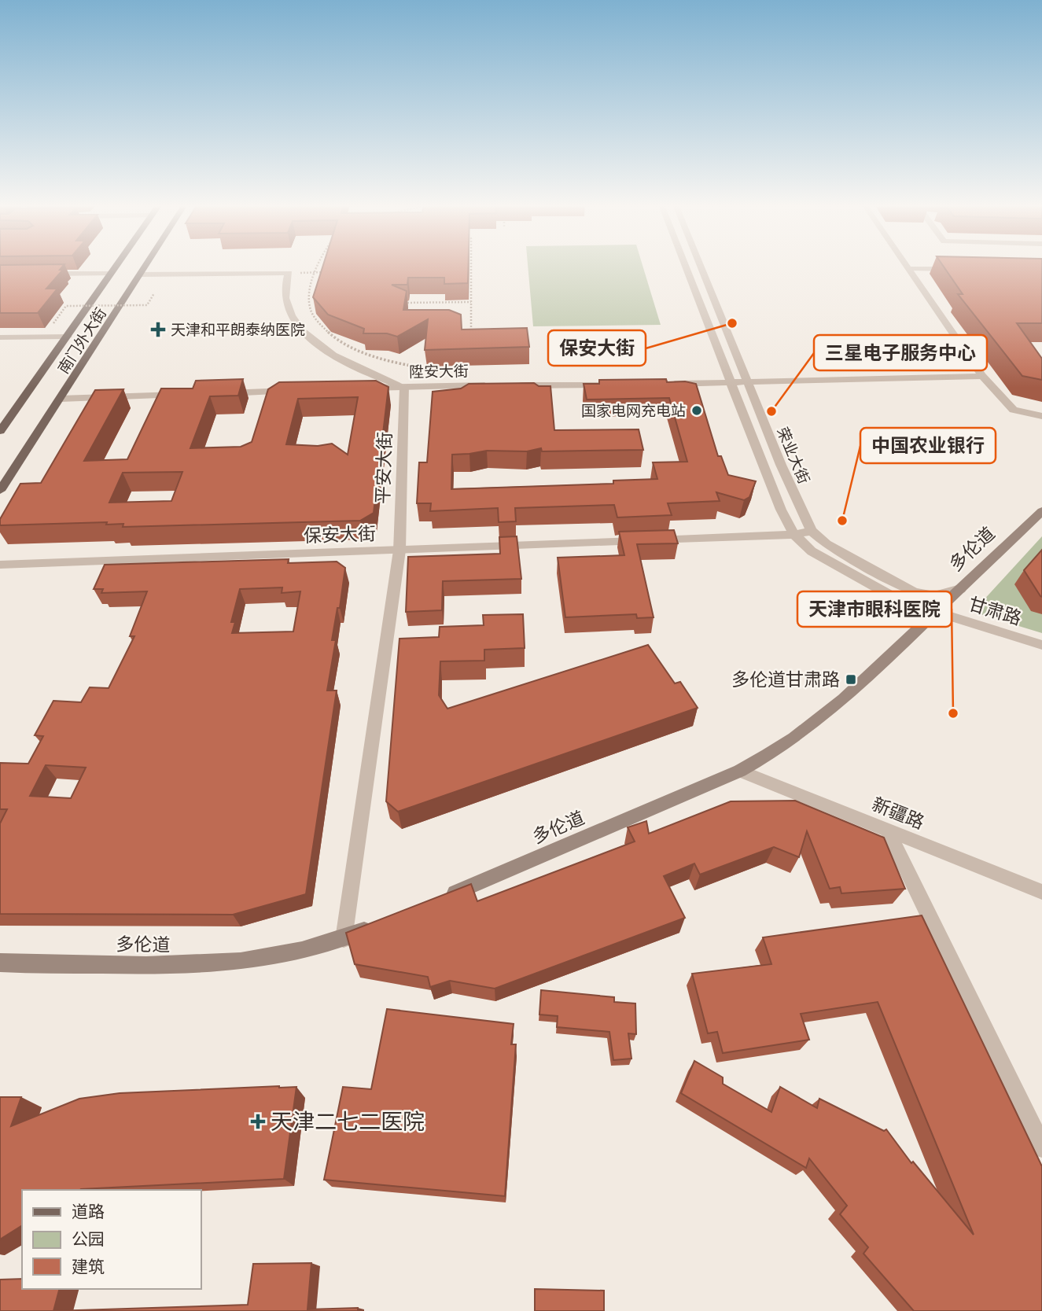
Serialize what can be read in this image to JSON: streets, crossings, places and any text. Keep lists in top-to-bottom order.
{
  "streets": {
    "main road": ["南门外大街", "多伦道"],
    "street": [
      "陞安大街",
      "荣业大街",
      "平安大街",
      "保安大街",
      "甘肃路",
      "新疆路"
    ]
  },
  "crossings": [
    ["陞安大街", "平安大街"],
    ["荣业大街", "保安大街"],
    ["荣业大街", "多伦道"],
    ["荣业大街", "甘肃路"],
    ["平安大街", "保安大街"],
    ["平安大街", "多伦道"],
    ["多伦道", "甘肃路"],
    ["多伦道", "新疆路"]
  ],
  "places": {
    "other": [
      "保安大街",
      "国家电网充电站",
      "三星电子服务中心",
      "中国农业银行",
      "天津市眼科医院"
    ],
    "health": ["天津和平朗泰纳医院", "天津二七二医院"],
    "transit": ["多伦道甘肃路"]
  },
  "legend": ["道路", "公园", "建筑"]
}
